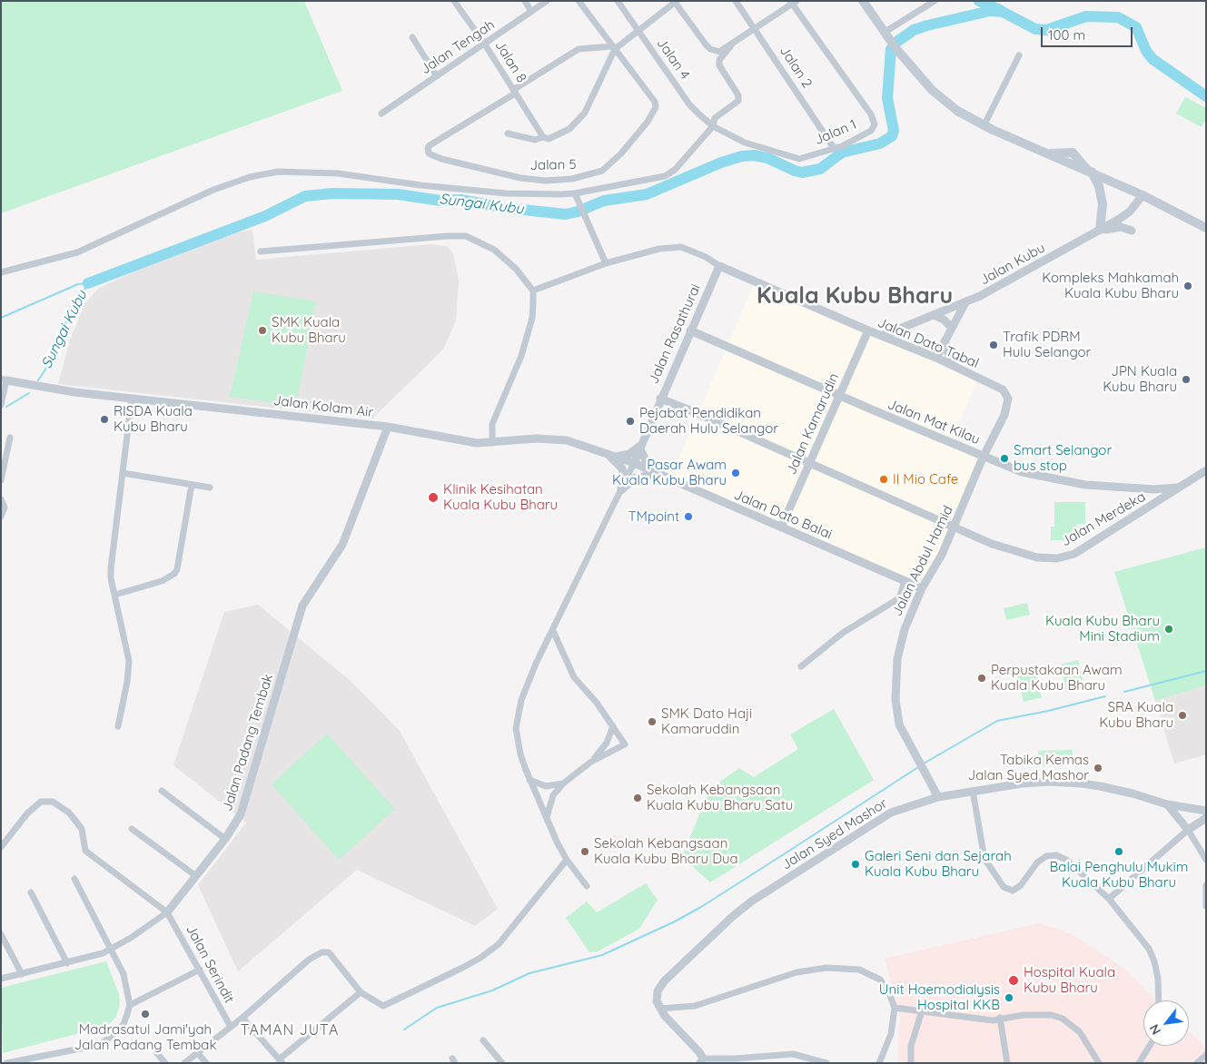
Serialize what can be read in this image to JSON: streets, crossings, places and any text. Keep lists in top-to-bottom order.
{
  "streets": {
    "street": [
      "Jalan Tengah",
      "Jalan 4",
      "Jalan 8",
      "Jalan 2",
      "Jalan 1",
      "Jalan 5",
      "Jalan Kubu",
      "Jalan Rasathurai",
      "Jalan Dato Tabal",
      "Jalan Kolam Air",
      "Jalan Mat Kilau",
      "Jalan Kamarudin",
      "Jalan Dato Balai",
      "Jalan Merdeka",
      "Jalan Abdul Hamid",
      "Jalan Padang Tembak",
      "Jalan Syed Mashor",
      "Jalan Serindit"
    ]
  },
  "crossings": [
    ["Jalan Tengah", "Jalan 8"],
    ["Jalan 4", "Jalan 1"],
    ["Jalan 8", "Jalan 5"],
    ["Jalan 2", "Jalan 1"],
    ["Jalan Kubu", "Jalan Dato Tabal"],
    ["Jalan Rasathurai", "Jalan Dato Tabal"],
    ["Jalan Rasathurai", "Jalan Kolam Air"],
    ["Jalan Rasathurai", "Jalan Mat Kilau"],
    ["Jalan Rasathurai", "Jalan Dato Balai"],
    ["Jalan Rasathurai", "Jalan Merdeka"],
    ["Jalan Dato Tabal", "Jalan Kamarudin"],
    ["Jalan Dato Tabal", "Jalan Abdul Hamid"],
    ["Jalan Kolam Air", "Jalan Dato Balai"],
    ["Jalan Kolam Air", "Jalan Padang Tembak"],
    ["Jalan Mat Kilau", "Jalan Kamarudin"],
    ["Jalan Mat Kilau", "Jalan Merdeka"],
    ["Jalan Mat Kilau", "Jalan Abdul Hamid"],
    ["Jalan Kamarudin", "Jalan Dato Balai"],
    ["Jalan Kamarudin", "Jalan Merdeka"],
    ["Jalan Dato Balai", "Jalan Abdul Hamid"],
    ["Jalan Merdeka", "Jalan Abdul Hamid"],
    ["Jalan Abdul Hamid", "Jalan Syed Mashor"],
    ["Jalan Padang Tembak", "Jalan Serindit"]
  ],
  "districts": ["Kuala Kubu Bharu", "TAMAN JUTA"],
  "water": ["Sungai Kubu"],
  "places": [
    "Kompleks Mahkamah Kuala Kubu Bharu",
    "SMK Kuala Kubu Bharu",
    "Trafik PDRM Hulu Selangor",
    "JPN Kuala Kubu Bharu",
    "RISDA Kuala Kubu Bharu",
    "Pejabat Pendidikan Daerah Hulu Selangor",
    "Smart Selangor bus stop",
    "Pasar Awam Kuala Kubu Bharu",
    "Il Mio Cafe",
    "Klinik Kesihatan Kuala Kubu Bharu",
    "TMpoint",
    "Kuala Kubu Bharu Mini Stadium",
    "Perpustakaan Awam Kuala Kubu Bharu",
    "SRA Kuala Kubu Bharu",
    "SMK Dato Haji Kamaruddin",
    "Tabika Kemas Jalan Syed Mashor",
    "Sekolah Kebangsaan Kuala Kubu Bharu Satu",
    "Sekolah Kebangsaan Kuala Kubu Bharu Dua",
    "Balai Penghulu Mukim Kuala Kubu Bharu",
    "Galeri Seni dan Sejarah Kuala Kubu Bharu",
    "Hospital Kuala Kubu Bharu",
    "Unit Haemodialysis Hospital KKB",
    "Madrasatul Jami'yah Jalan Padang Tembak"
  ],
  "scale_bar": "100 m",
  "north": "bottom left"
}
